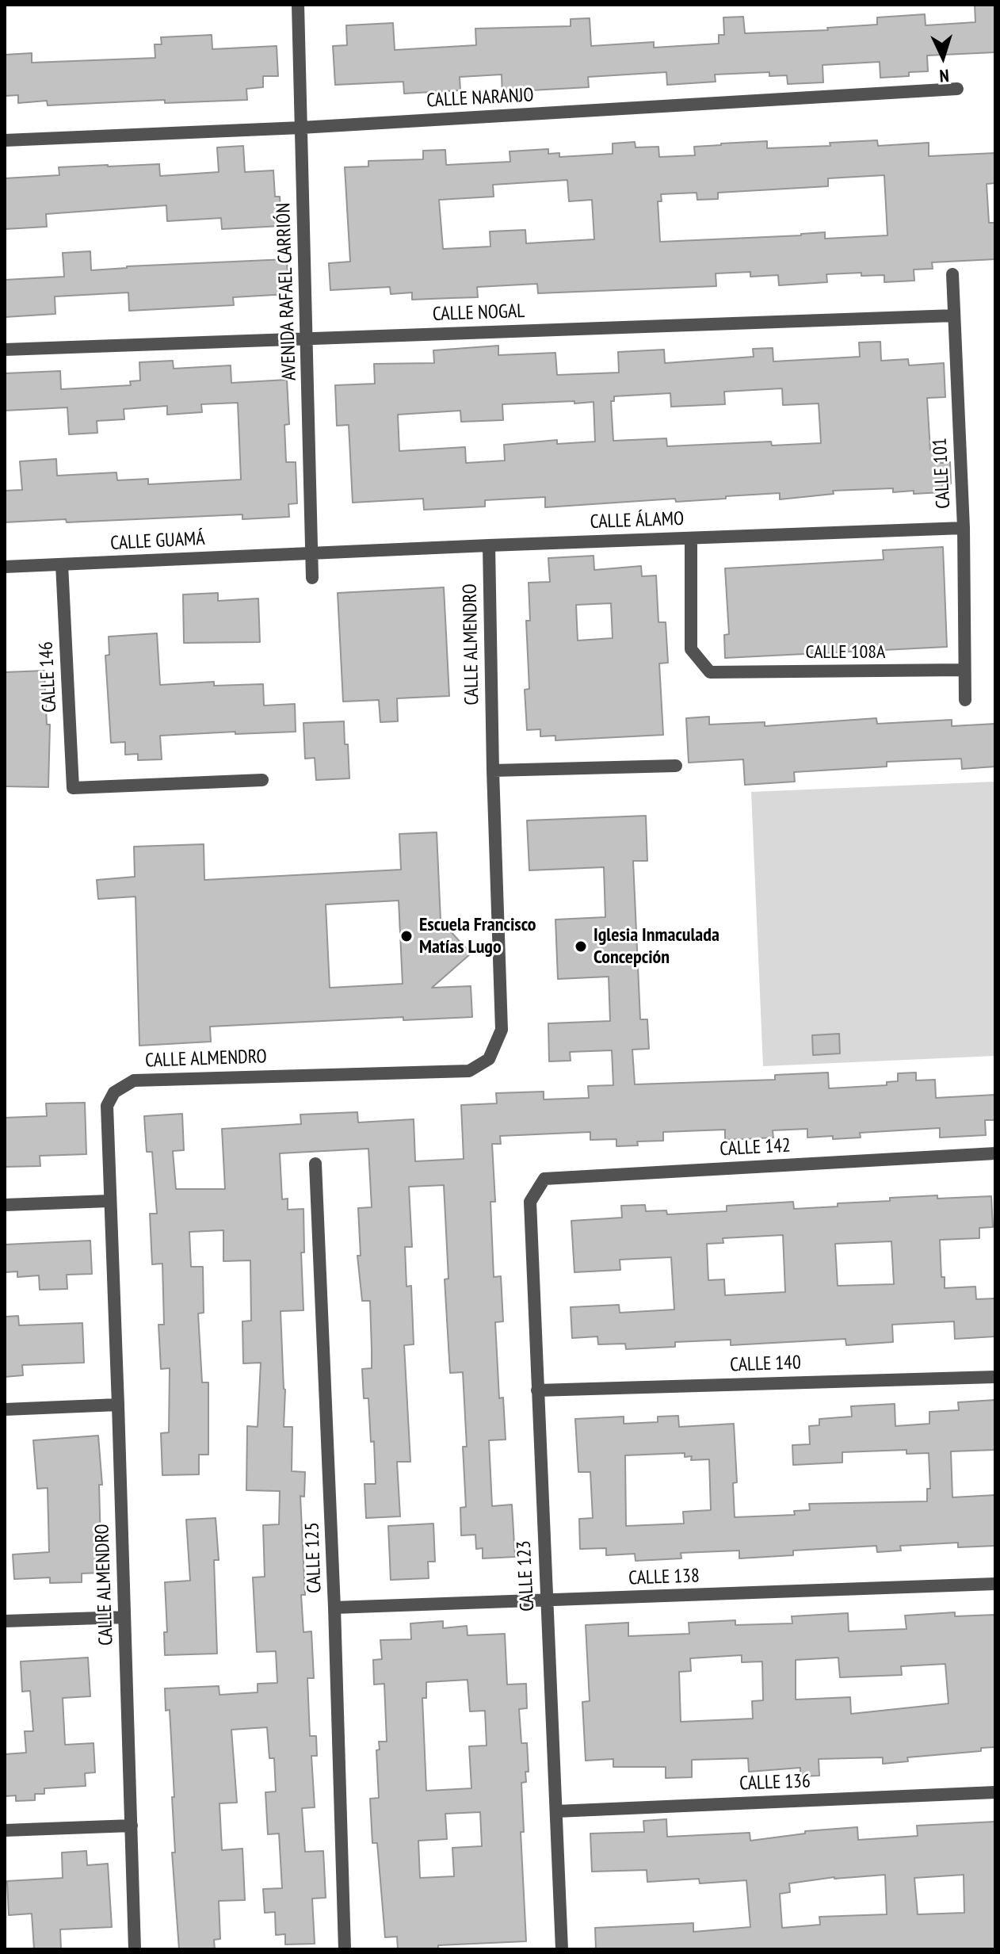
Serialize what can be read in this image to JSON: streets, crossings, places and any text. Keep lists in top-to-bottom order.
{
  "streets": {
    "street": [
      "CALLE NARANJO",
      "AVENIDA RAFAEL CARRIÓN",
      "CALLE NOGAL",
      "CALLE 101",
      "CALLE ÁLAMO",
      "CALLE GUAMÁ",
      "CALLE ALMENDRO",
      "CALLE 108A",
      "CALLE 146",
      "CALLE 142",
      "CALLE 140",
      "CALLE 125",
      "CALLE 123",
      "CALLE 138",
      "CALLE 136"
    ]
  },
  "crossings": [
    ["CALLE NARANJO", "AVENIDA RAFAEL CARRIÓN"],
    ["AVENIDA RAFAEL CARRIÓN", "CALLE NOGAL"],
    ["AVENIDA RAFAEL CARRIÓN", "CALLE ÁLAMO"],
    ["AVENIDA RAFAEL CARRIÓN", "CALLE GUAMÁ"],
    ["CALLE NOGAL", "CALLE 101"],
    ["CALLE 101", "CALLE ÁLAMO"],
    ["CALLE 101", "CALLE 108A"],
    ["CALLE ÁLAMO", "CALLE GUAMÁ"],
    ["CALLE ÁLAMO", "CALLE ALMENDRO"],
    ["CALLE ÁLAMO", "CALLE 108A"],
    ["CALLE GUAMÁ", "CALLE 146"],
    ["CALLE 142", "CALLE 123"],
    ["CALLE 140", "CALLE 123"],
    ["CALLE 125", "CALLE 138"],
    ["CALLE 123", "CALLE 138"],
    ["CALLE 123", "CALLE 136"]
  ],
  "places": ["Escuela Francisco Matías Lugo", "Iglesia Inmaculada Concepción"],
  "north": "bottom"
}
